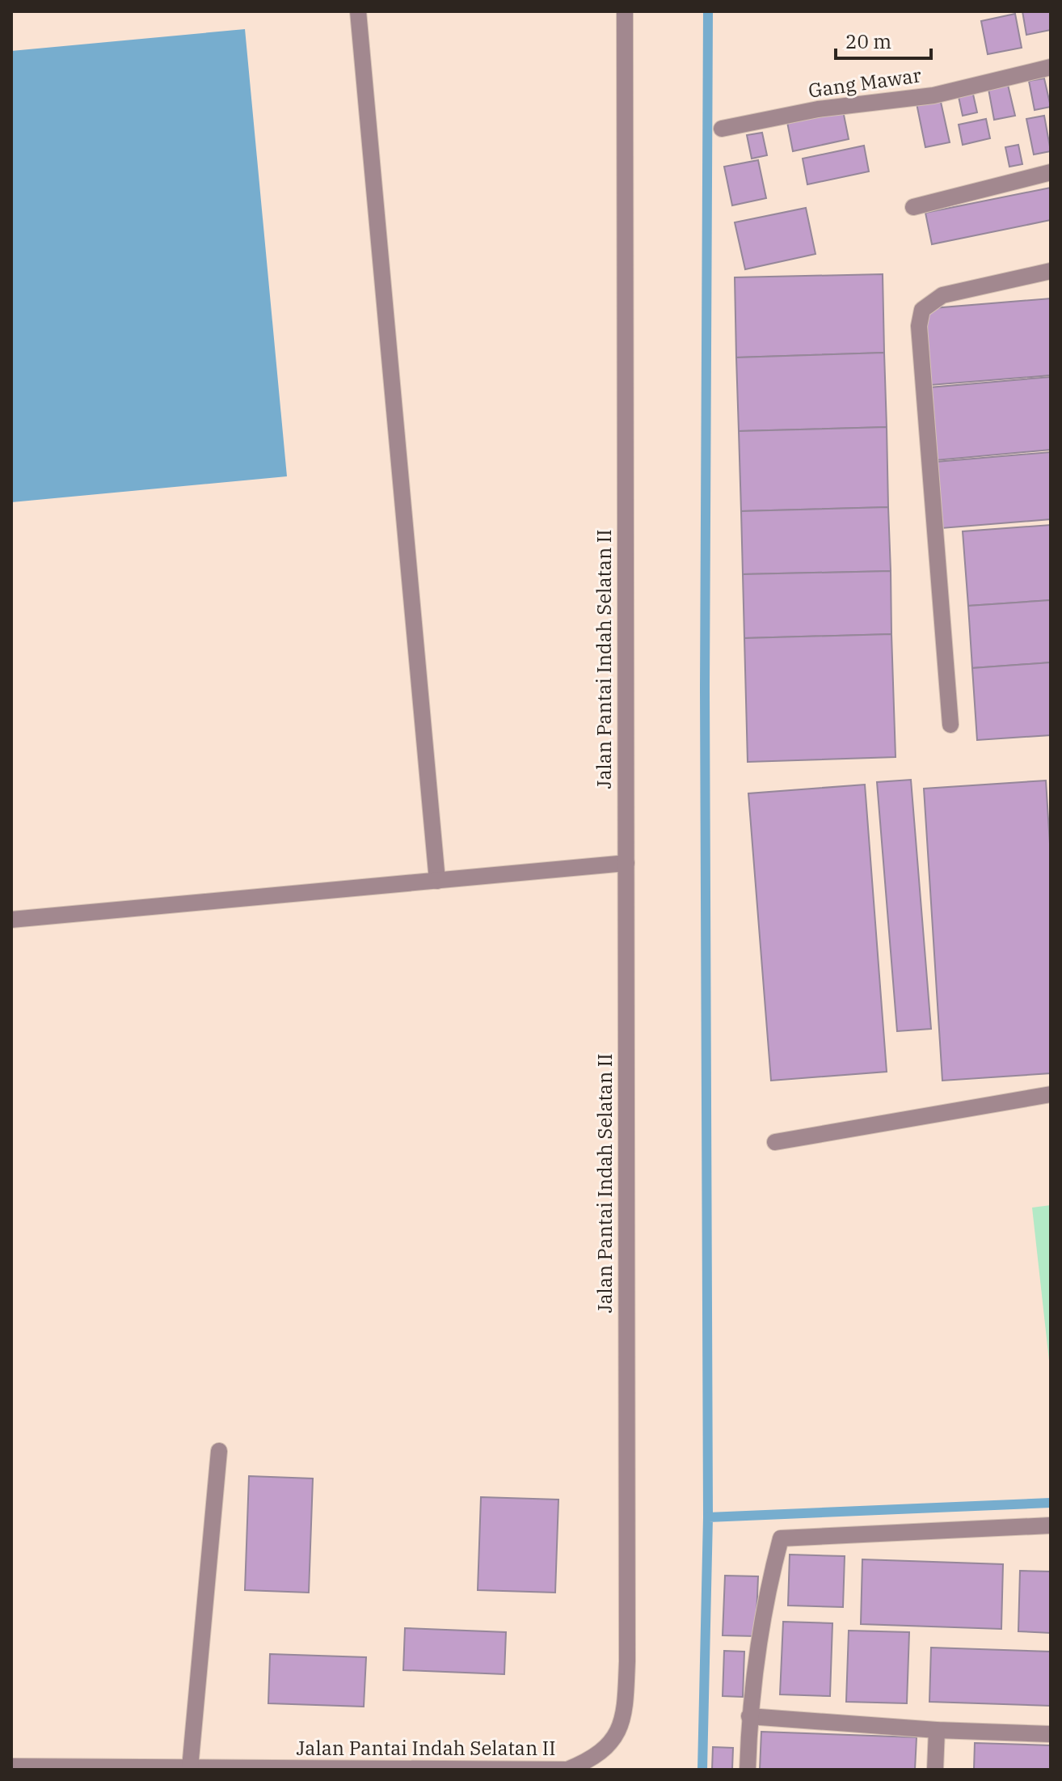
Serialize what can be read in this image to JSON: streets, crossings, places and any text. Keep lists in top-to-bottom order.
{
  "streets": {
    "street": ["Gang Mawar", "Jalan Pantai Indah Selatan II"]
  },
  "scale_bar": "20 m"
}
